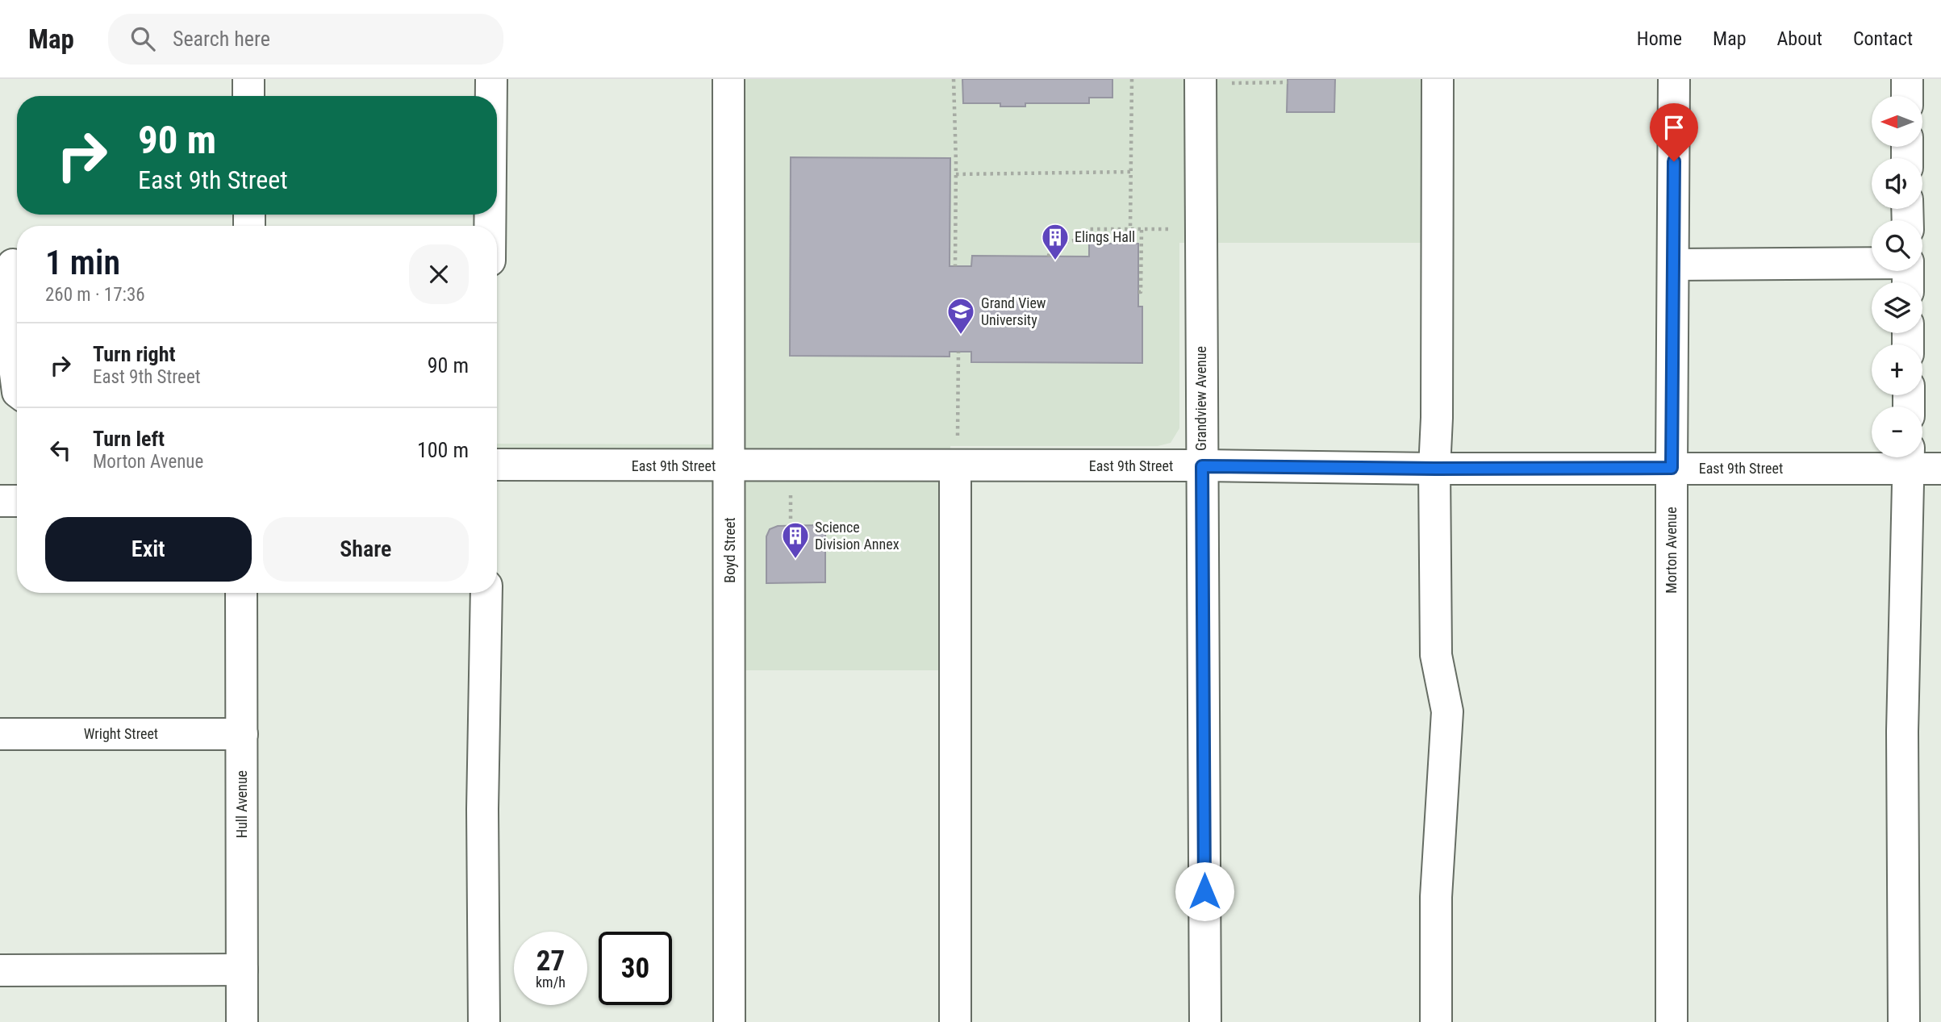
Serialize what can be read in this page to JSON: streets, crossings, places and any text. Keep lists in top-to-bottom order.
{
  "streets": {
    "street": [
      "Grandview Avenue",
      "East 9th Street",
      "Boyd Street",
      "Morton Avenue",
      "Wright Street",
      "Hull Avenue"
    ]
  },
  "crossings": [
    ["Grandview Avenue", "East 9th Street"],
    ["East 9th Street", "Boyd Street"],
    ["East 9th Street", "Morton Avenue"],
    ["Wright Street", "Hull Avenue"]
  ],
  "places": {
    "building": ["Elings Hall", "Science Division Annex"],
    "school or university": ["Grand View University"]
  },
  "north": "left",
  "page": {
    "header": "Map",
    "search": "Search here",
    "nav": [
      "Home",
      "Map",
      "About",
      "Contact"
    ],
    "map_buttons": ["+", "−"],
    "turn": ["90 m", "East 9th Street"],
    "heading": ["1 min", "260 m · 17:36"],
    "list": [
      {
        "name": "Turn right",
        "note": "East 9th Street",
        "value": "90 m"
      },
      {
        "name": "Turn left",
        "note": "Morton Avenue",
        "value": "100 m"
      }
    ],
    "buttons": ["Exit", "Share"],
    "speed": "27 km/h",
    "limit": "30"
  }
}
